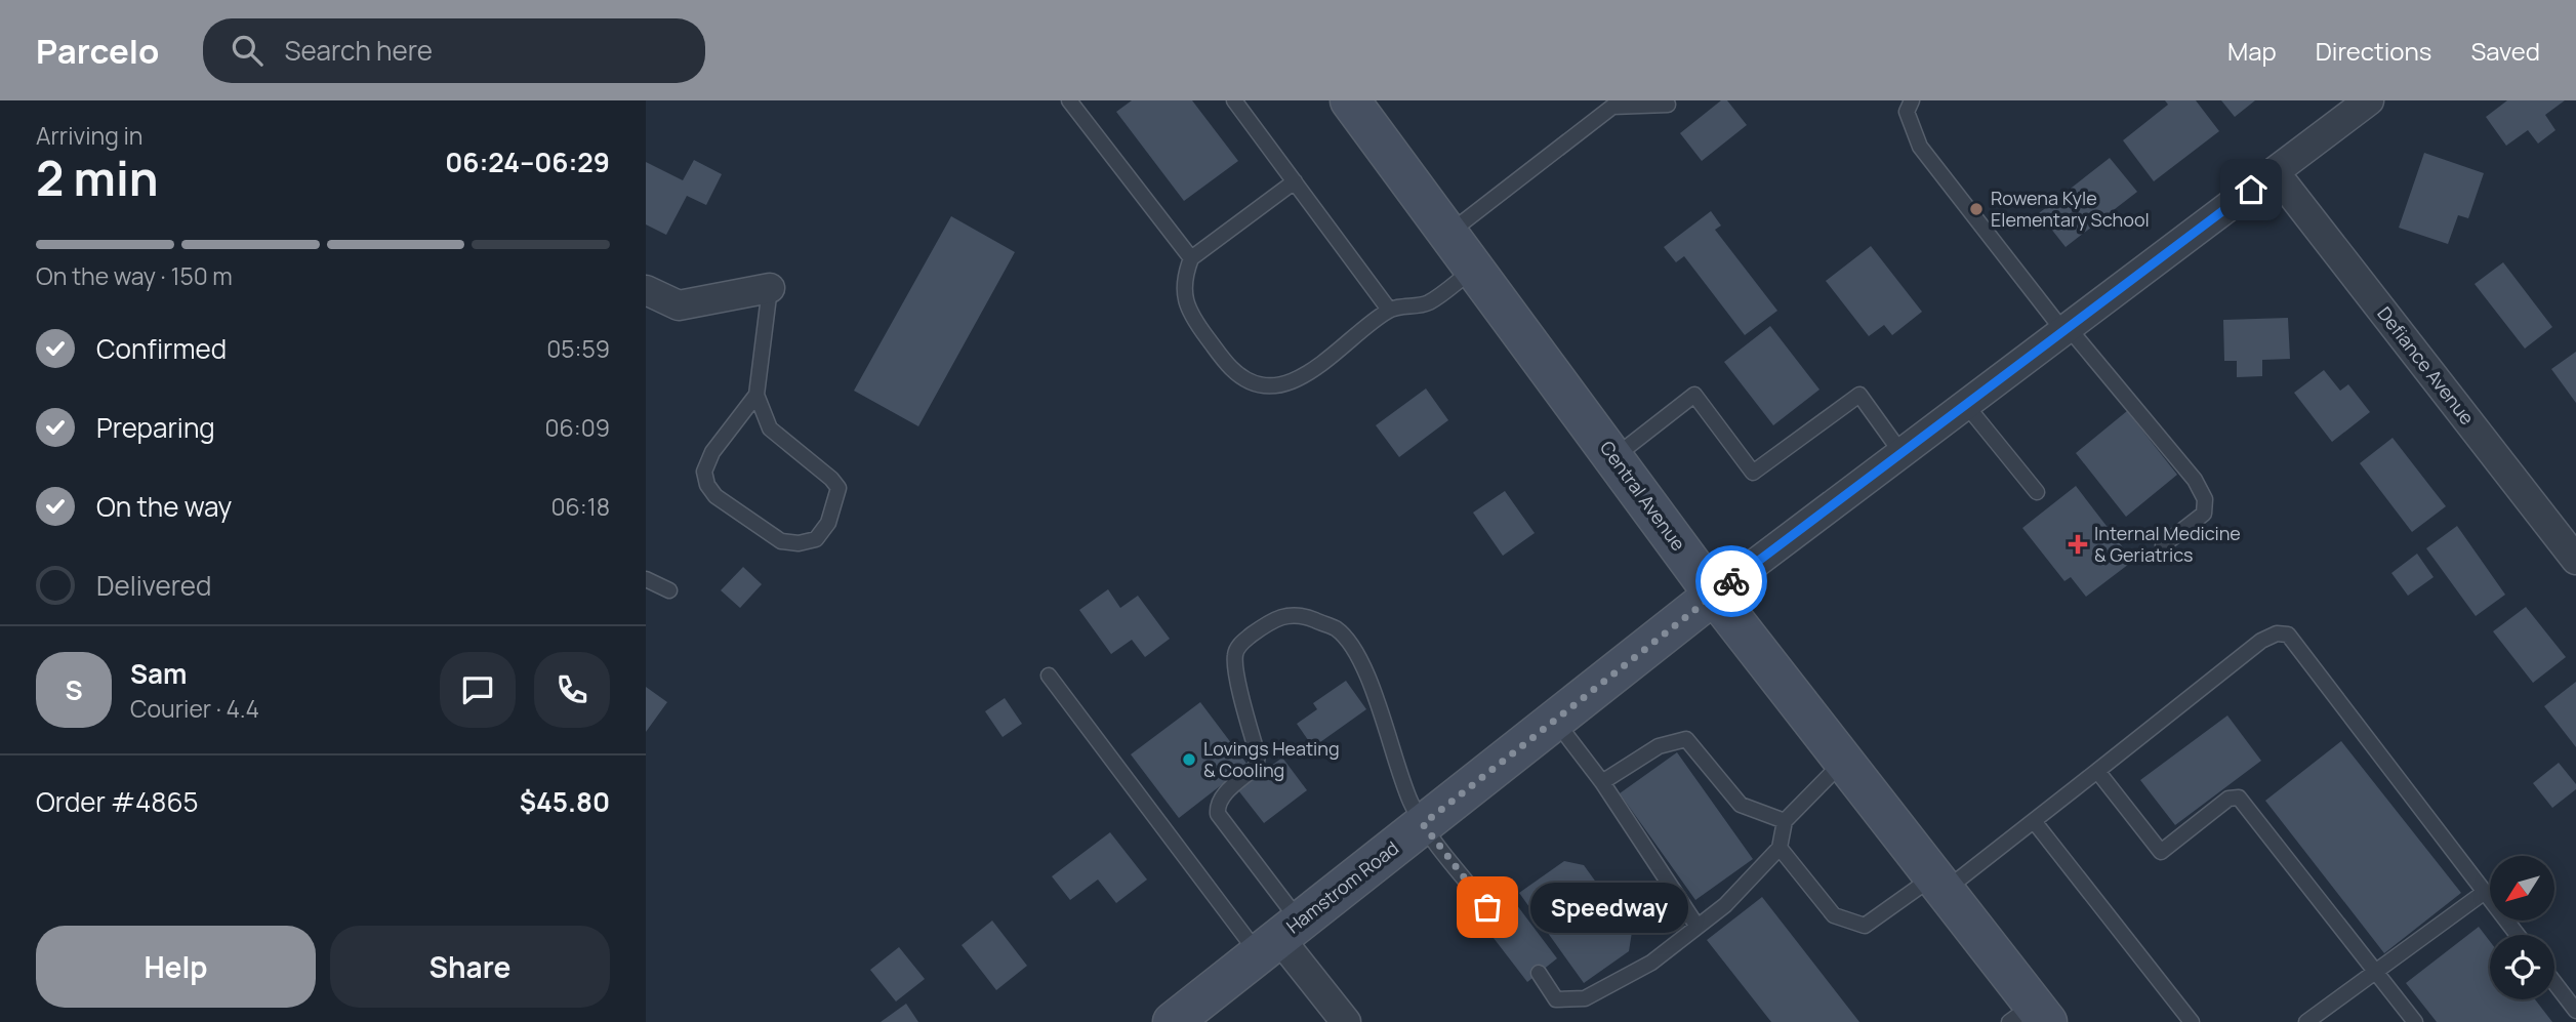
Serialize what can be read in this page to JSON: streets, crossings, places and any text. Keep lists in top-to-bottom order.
{
  "streets": {
    "main road": ["Central Avenue", "Hamstrom Road"],
    "street": ["Defiance Avenue"]
  },
  "crossings": [
    ["Defiance Avenue", "Hamstrom Road"],
    ["Central Avenue", "Hamstrom Road"]
  ],
  "places": {
    "other": ["Rowena Kyle Elementary School", "Lovings Heating & Cooling", "Speedway"],
    "health": ["Internal Medicine & Geriatrics"]
  },
  "north": "bottom left",
  "page": {
    "header": "Parcelo",
    "search": "Search here",
    "nav": ["Map", "Directions", "Saved"],
    "heading": ["2 min", "Arriving in", "06:24–06:29"],
    "panel": [
      "Sam",
      "Courier · 4.4",
      "Order #4865",
      "$45.80"
    ],
    "bar": "On the way · 150 m",
    "list": [
      ["Confirmed", "05:59"],
      ["Preparing", "06:09"],
      ["On the way", "06:18"],
      "Delivered"
    ],
    "round": "S",
    "bubble": "Speedway",
    "buttons": ["Help", "Share"]
  }
}
